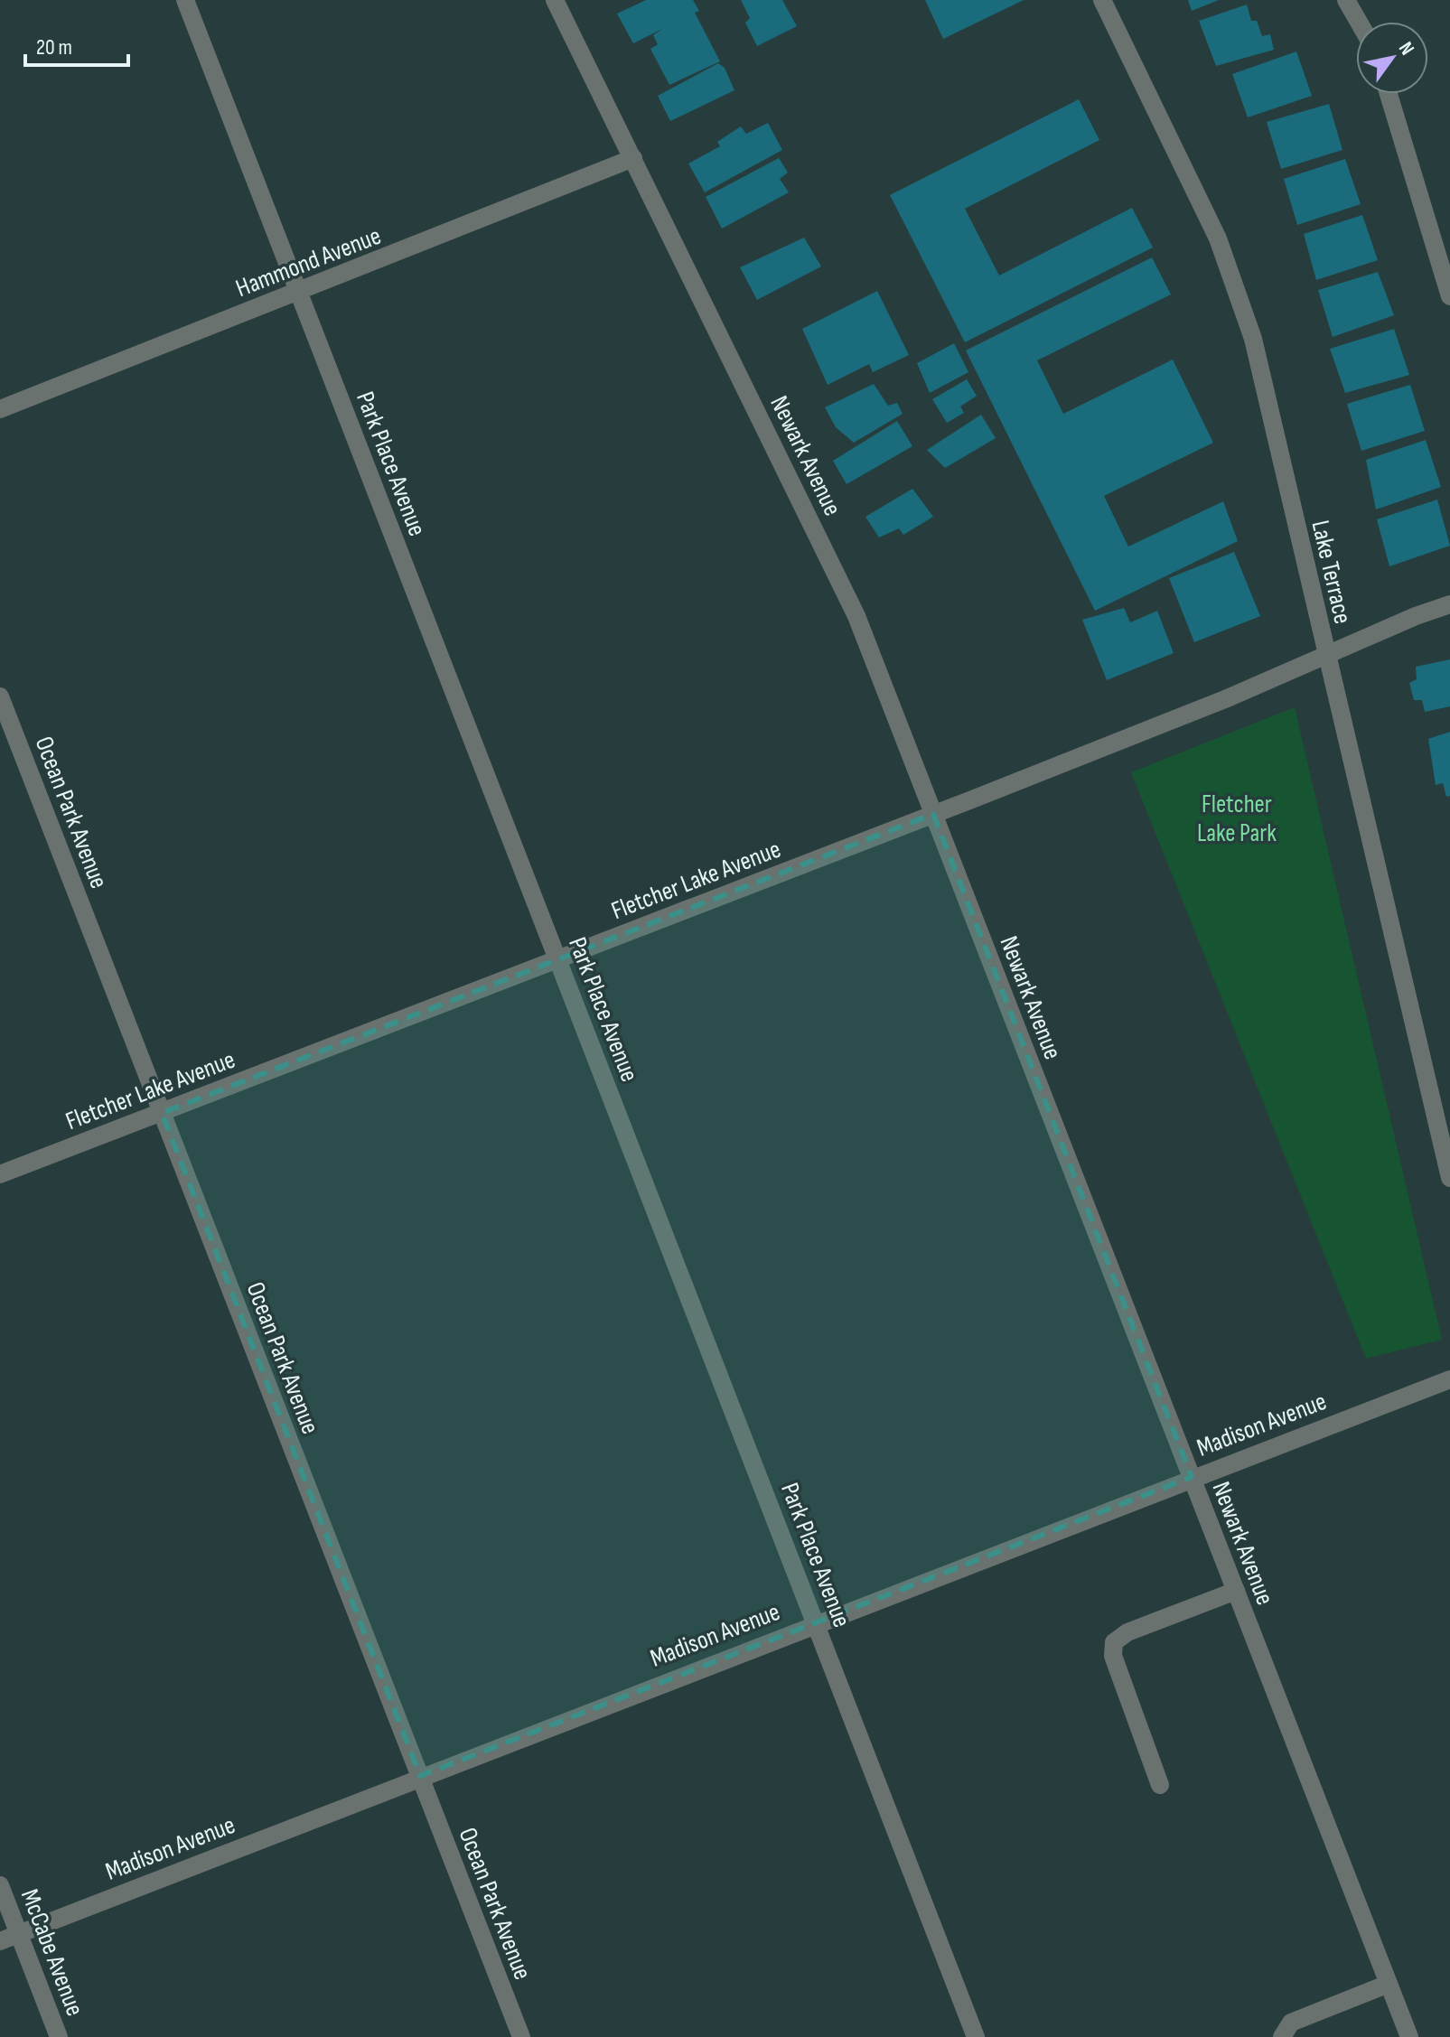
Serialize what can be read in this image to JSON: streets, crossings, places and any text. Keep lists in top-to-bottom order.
{
  "streets": {
    "street": [
      "Hammond Avenue",
      "Newark Avenue",
      "Park Place Avenue",
      "Lake Terrace",
      "Ocean Park Avenue",
      "Fletcher Lake Avenue",
      "Madison Avenue",
      "McCabe Avenue"
    ]
  },
  "crossings": [
    ["Hammond Avenue", "Newark Avenue"],
    ["Hammond Avenue", "Park Place Avenue"],
    ["Newark Avenue", "Fletcher Lake Avenue"],
    ["Newark Avenue", "Madison Avenue"],
    ["Park Place Avenue", "Fletcher Lake Avenue"],
    ["Park Place Avenue", "Madison Avenue"],
    ["Lake Terrace", "Fletcher Lake Avenue"],
    ["Ocean Park Avenue", "Fletcher Lake Avenue"],
    ["Ocean Park Avenue", "Madison Avenue"],
    ["Madison Avenue", "McCabe Avenue"]
  ],
  "parks": ["Fletcher Lake Park"],
  "scale_bar": "20 m",
  "north": "top right"
}
